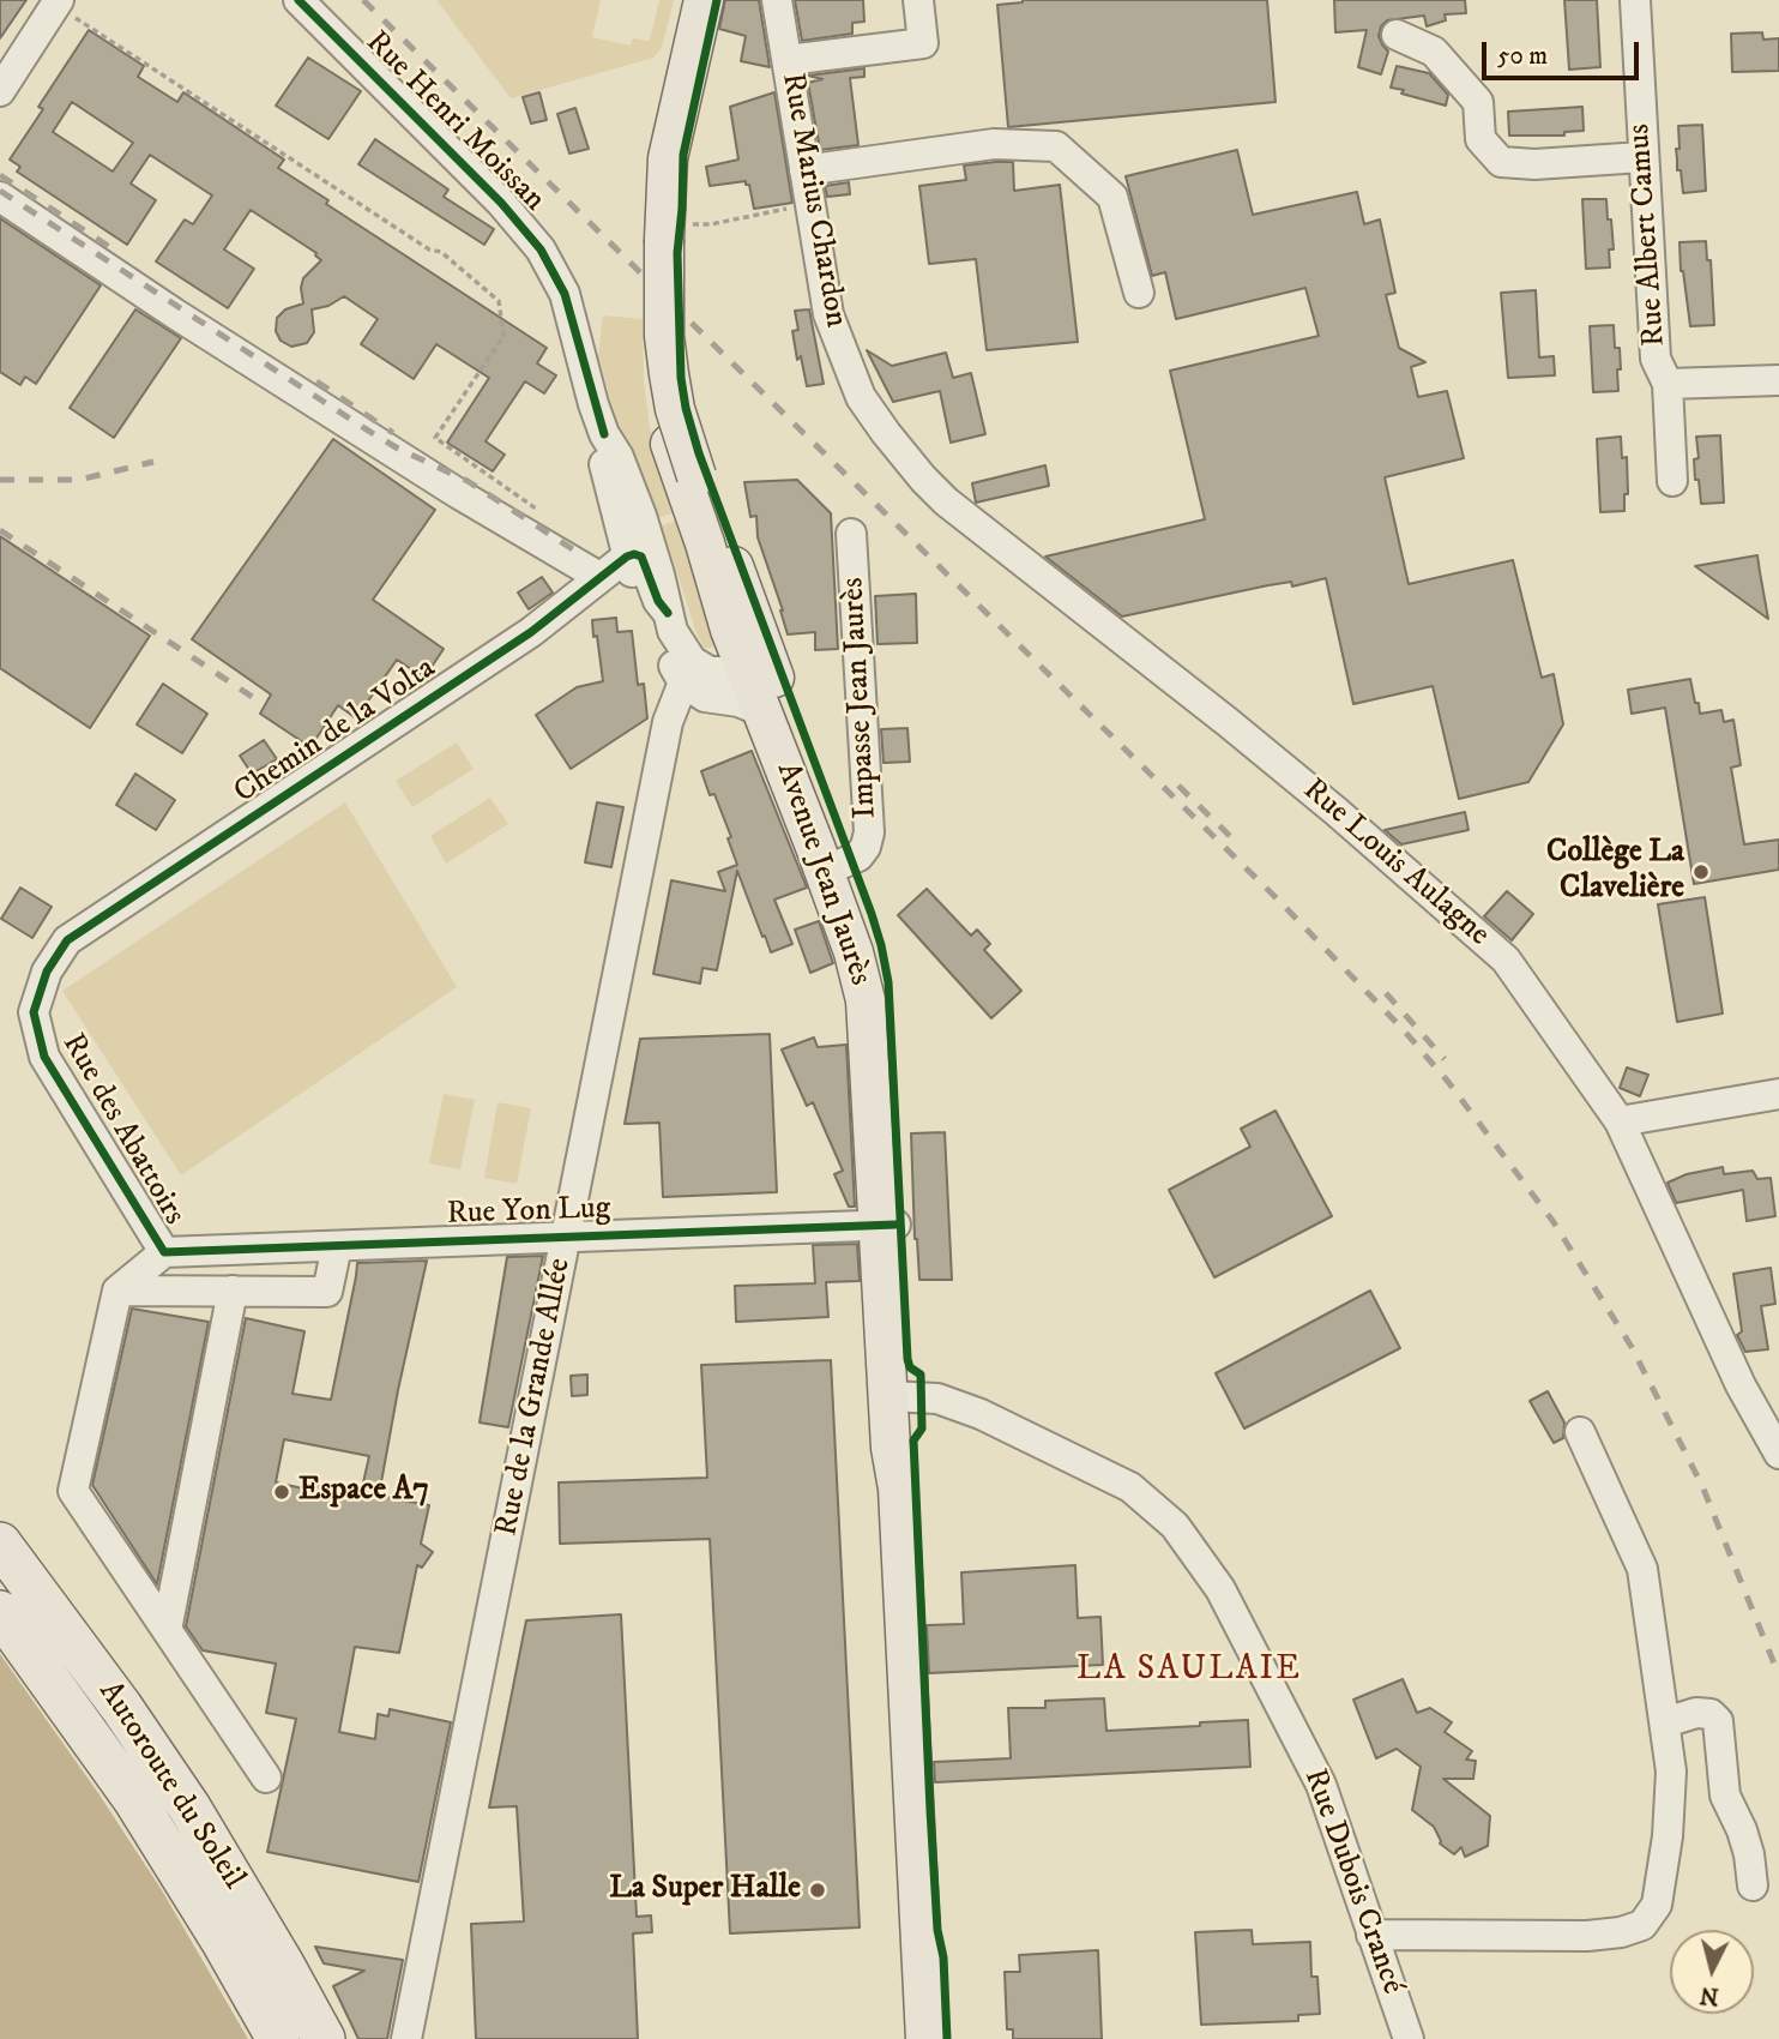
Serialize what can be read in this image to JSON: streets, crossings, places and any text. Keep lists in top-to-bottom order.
{
  "streets": {
    "highway": ["Autoroute du Soleil"],
    "main road": ["Avenue Jean Jaurès"],
    "street": [
      "Rue Henri Moissan",
      "Rue Marius Chardon",
      "Rue Albert Camus",
      "Impasse Jean Jaurès",
      "Chemin de la Volta",
      "Rue Louis Aulagne",
      "Rue des Abattoirs",
      "Rue Yon Lug",
      "Rue de la Grande Allée",
      "Rue Dubois Crancé"
    ]
  },
  "crossings": [
    ["Rue Henri Moissan", "Chemin de la Volta"],
    ["Rue Henri Moissan", "Rue de la Grande Allée"],
    ["Rue Marius Chardon", "Rue Louis Aulagne"],
    ["Impasse Jean Jaurès", "Avenue Jean Jaurès"],
    ["Chemin de la Volta", "Rue des Abattoirs"],
    ["Avenue Jean Jaurès", "Rue Yon Lug"],
    ["Avenue Jean Jaurès", "Rue Dubois Crancé"],
    ["Rue des Abattoirs", "Rue Yon Lug"],
    ["Rue Yon Lug", "Rue de la Grande Allée"]
  ],
  "districts": ["LA SAULAIE"],
  "places": ["Collège La Clavelière", "Espace A7", "La Super Halle"],
  "scale_bar": "50 m",
  "north": "bottom"
}
